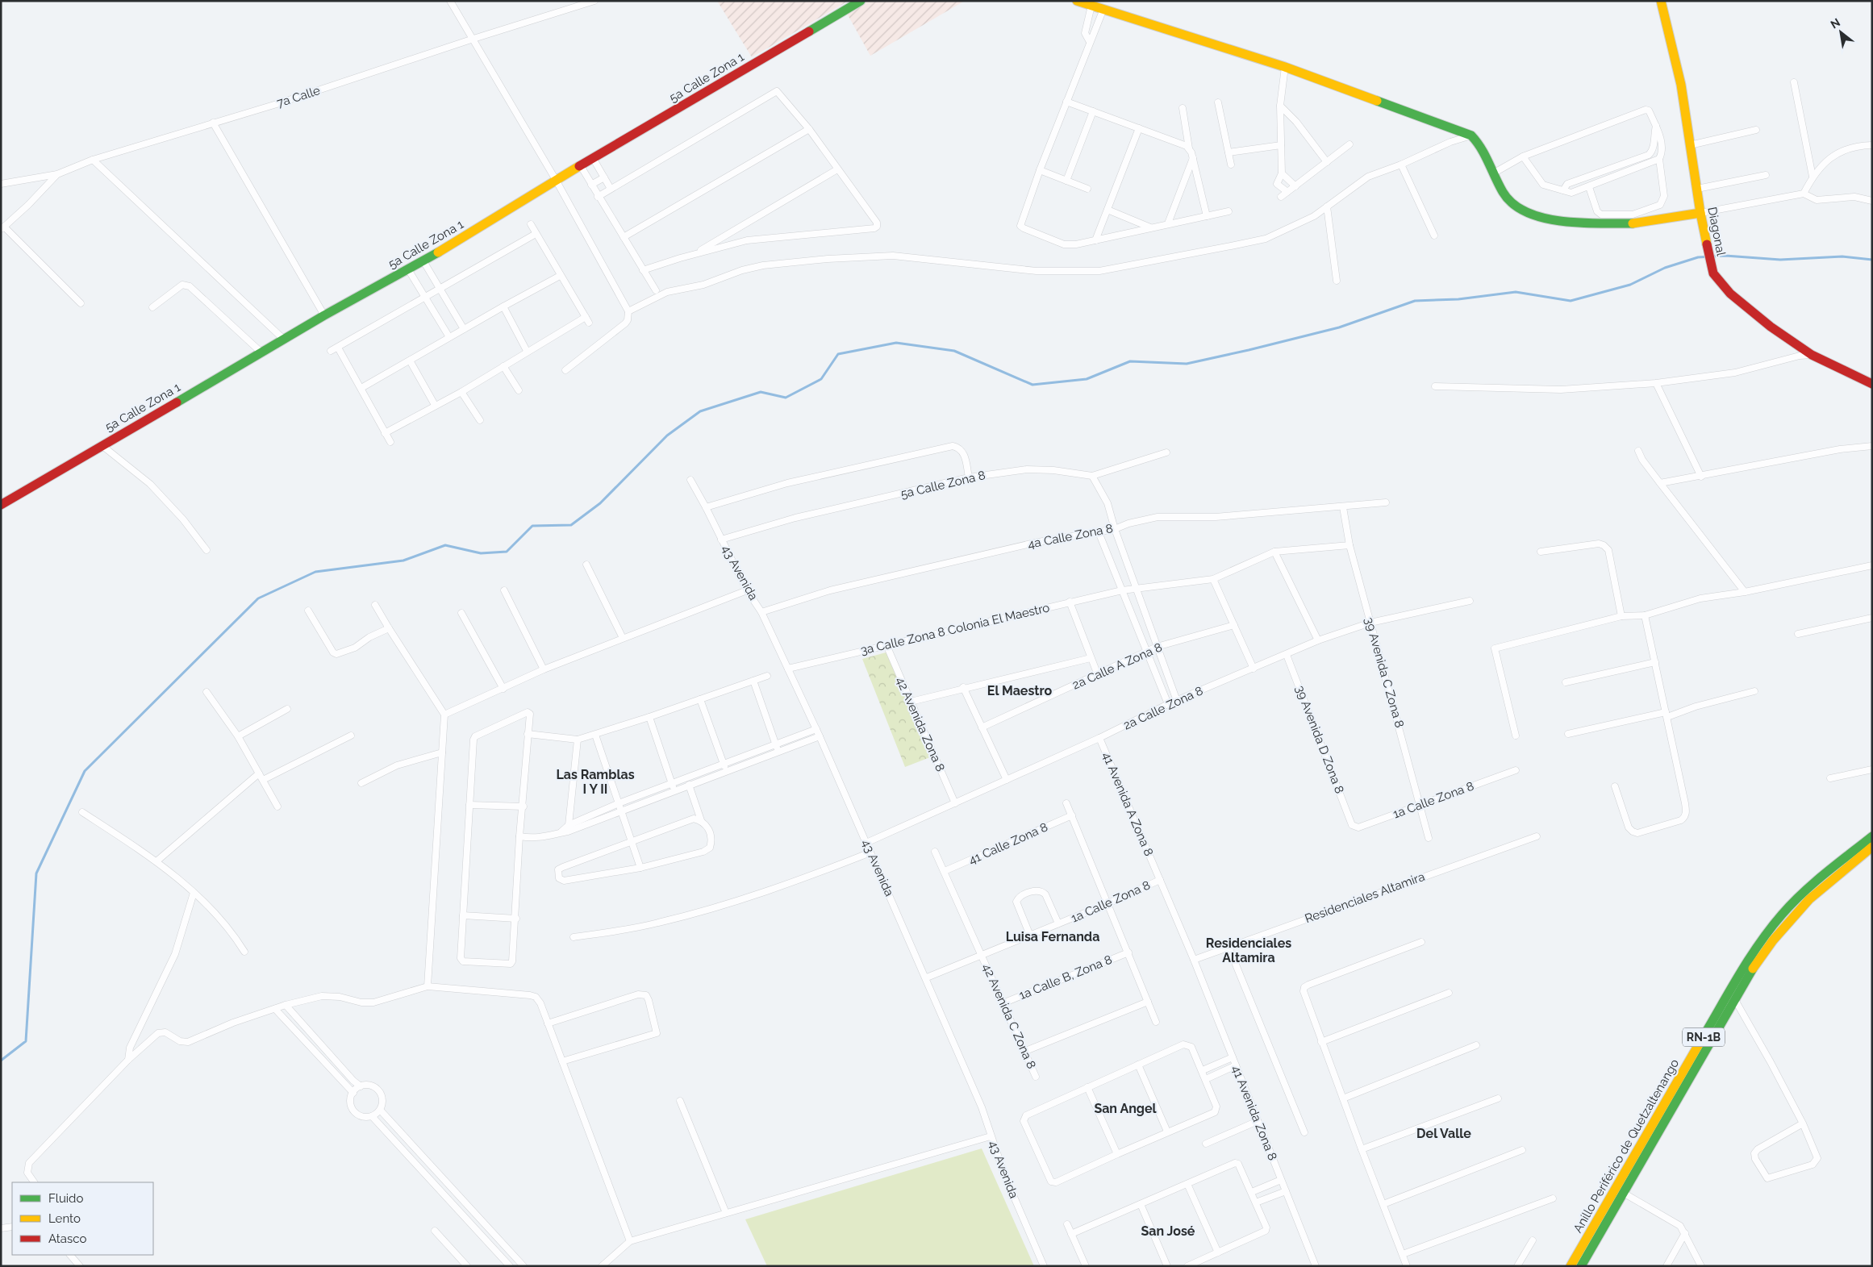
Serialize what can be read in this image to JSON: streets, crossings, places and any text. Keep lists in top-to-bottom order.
{
  "streets": {
    "main road": [
      "5a Calle Zona 1",
      "Diagonal",
      "RN-1B",
      "Anillo Periférico de Quetzaltenango"
    ],
    "street": [
      "7a Calle",
      "5a Calle Zona 8",
      "4a Calle Zona 8",
      "43 Avenida",
      "3a Calle Zona 8 Colonia El Maestro",
      "2a Calle A Zona 8",
      "39 Avenida C Zona 8",
      "2a Calle Zona 8",
      "42 Avenida Zona 8",
      "39 Avenida D Zona 8",
      "1a Calle Zona 8",
      "41 Avenida A Zona 8",
      "41 Calle Zona 8",
      "Residenciales Altamira",
      "1a Calle B, Zona 8",
      "42 Avenida C Zona 8",
      "41 Avenida Zona 8"
    ]
  },
  "crossings": [
    ["5a Calle Zona 8", "43 Avenida"],
    ["4a Calle Zona 8", "43 Avenida"],
    ["4a Calle Zona 8", "39 Avenida C Zona 8"],
    ["43 Avenida", "3a Calle Zona 8 Colonia El Maestro"],
    ["43 Avenida", "2a Calle Zona 8"],
    ["43 Avenida", "1a Calle Zona 8"],
    ["3a Calle Zona 8 Colonia El Maestro", "39 Avenida C Zona 8"],
    ["3a Calle Zona 8 Colonia El Maestro", "42 Avenida Zona 8"],
    ["39 Avenida C Zona 8", "2a Calle Zona 8"],
    ["39 Avenida C Zona 8", "1a Calle Zona 8"],
    ["2a Calle Zona 8", "42 Avenida Zona 8"],
    ["2a Calle Zona 8", "39 Avenida D Zona 8"],
    ["2a Calle Zona 8", "41 Avenida A Zona 8"],
    ["39 Avenida D Zona 8", "1a Calle Zona 8"],
    ["1a Calle Zona 8", "41 Avenida A Zona 8"],
    ["1a Calle Zona 8", "42 Avenida C Zona 8"],
    ["41 Avenida A Zona 8", "Residenciales Altamira"],
    ["41 Avenida A Zona 8", "41 Avenida Zona 8"],
    ["41 Calle Zona 8", "42 Avenida C Zona 8"],
    ["Residenciales Altamira", "41 Avenida Zona 8"],
    ["1a Calle B, Zona 8", "42 Avenida C Zona 8"]
  ],
  "districts": [
    "El Maestro",
    "Las Ramblas I Y II",
    "Luisa Fernanda",
    "Residenciales Altamira",
    "San Angel",
    "Del Valle",
    "San José"
  ],
  "legend": ["Fluido", "Lento", "Atasco"],
  "north": "top left"
}
